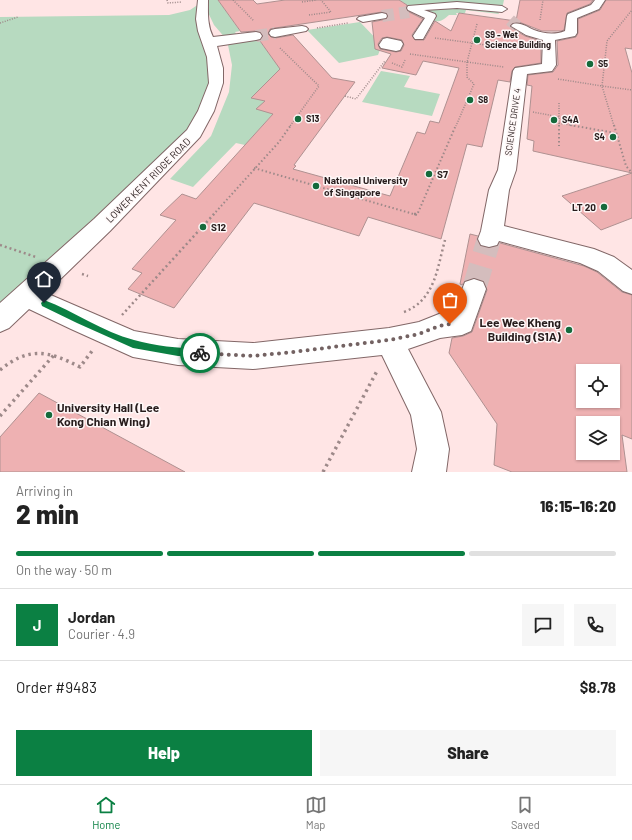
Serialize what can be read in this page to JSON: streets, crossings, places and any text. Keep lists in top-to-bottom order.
{
  "streets": {
    "street": ["SCIENCE DRIVE 4", "LOWER KENT RIDGE ROAD"]
  },
  "places": [
    "S9 - Wet Science Building",
    "S5",
    "S8",
    "S13",
    "S4A",
    "S4",
    "S7",
    "National University of Singapore",
    "LT 20",
    "S12",
    "Lee Wee Kheng Building (S1A)",
    "University Hall (Lee Kong Chian Wing)"
  ],
  "page": {
    "heading": ["2 min", "Arriving in", "16:15–16:20"],
    "panel": [
      "Jordan",
      "Courier · 4.9",
      "Order #9483",
      "$8.78"
    ],
    "bar": "On the way · 50 m",
    "round": "J",
    "buttons": ["Help", "Share"],
    "tabs": ["Home", "Map", "Saved"]
  }
}
